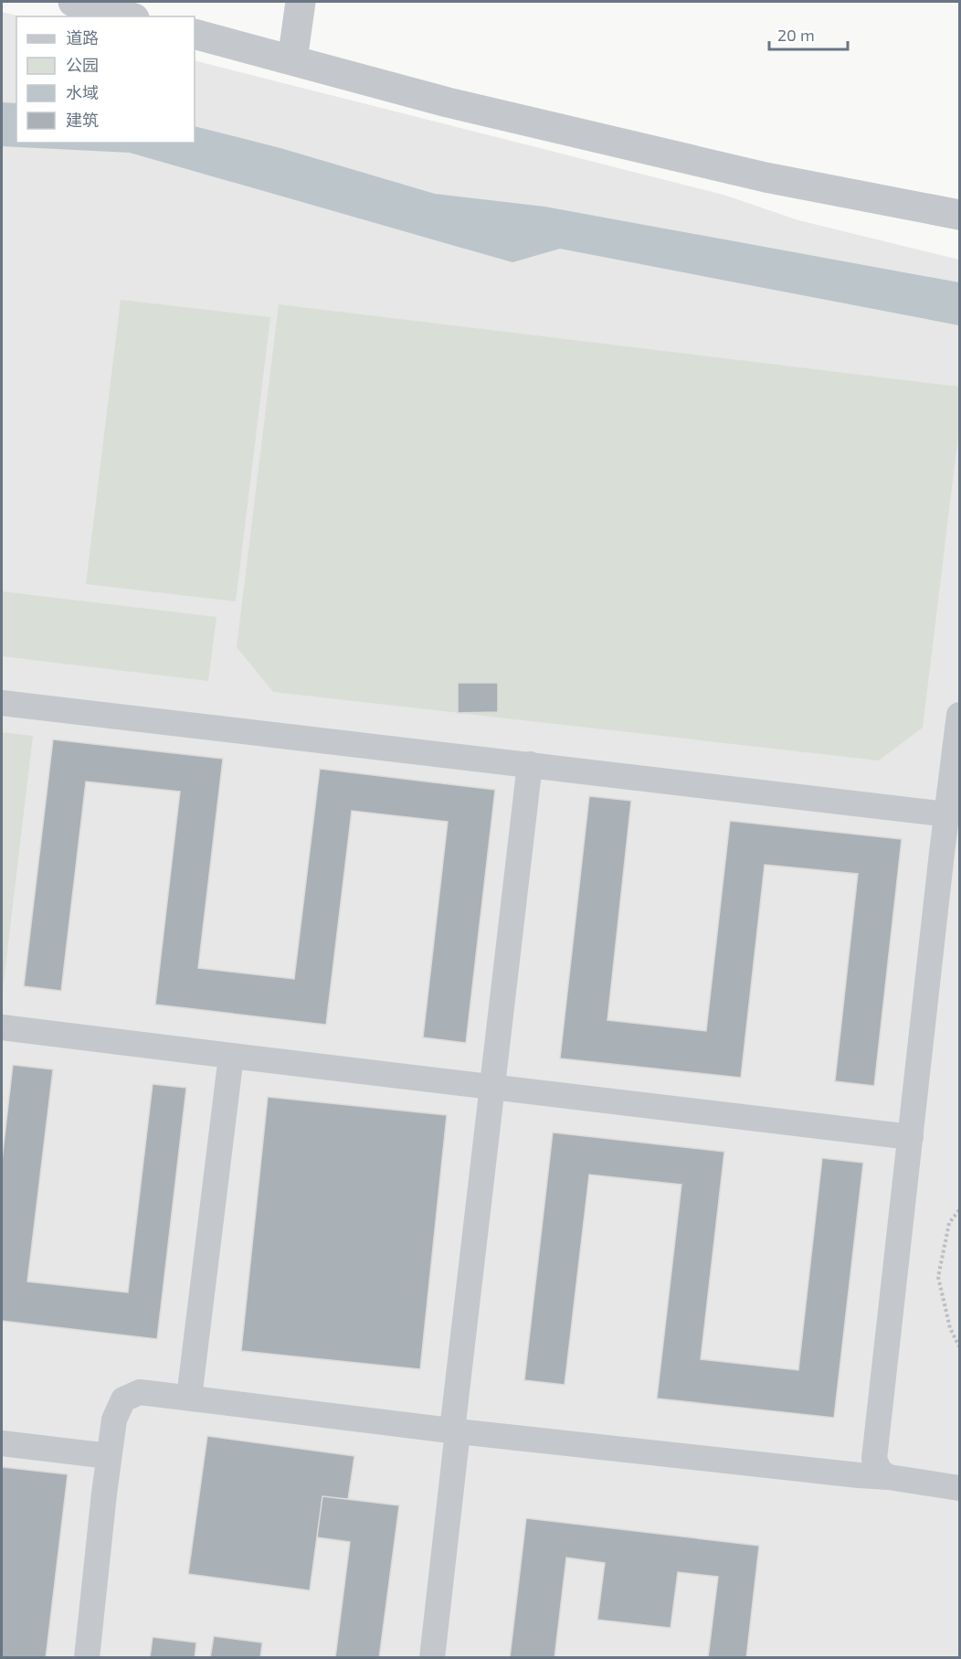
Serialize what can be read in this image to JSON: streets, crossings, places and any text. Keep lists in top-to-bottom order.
{
  "legend": [
    "道路",
    "公园",
    "水域",
    "建筑"
  ],
  "scale_bar": "20 m"
}
